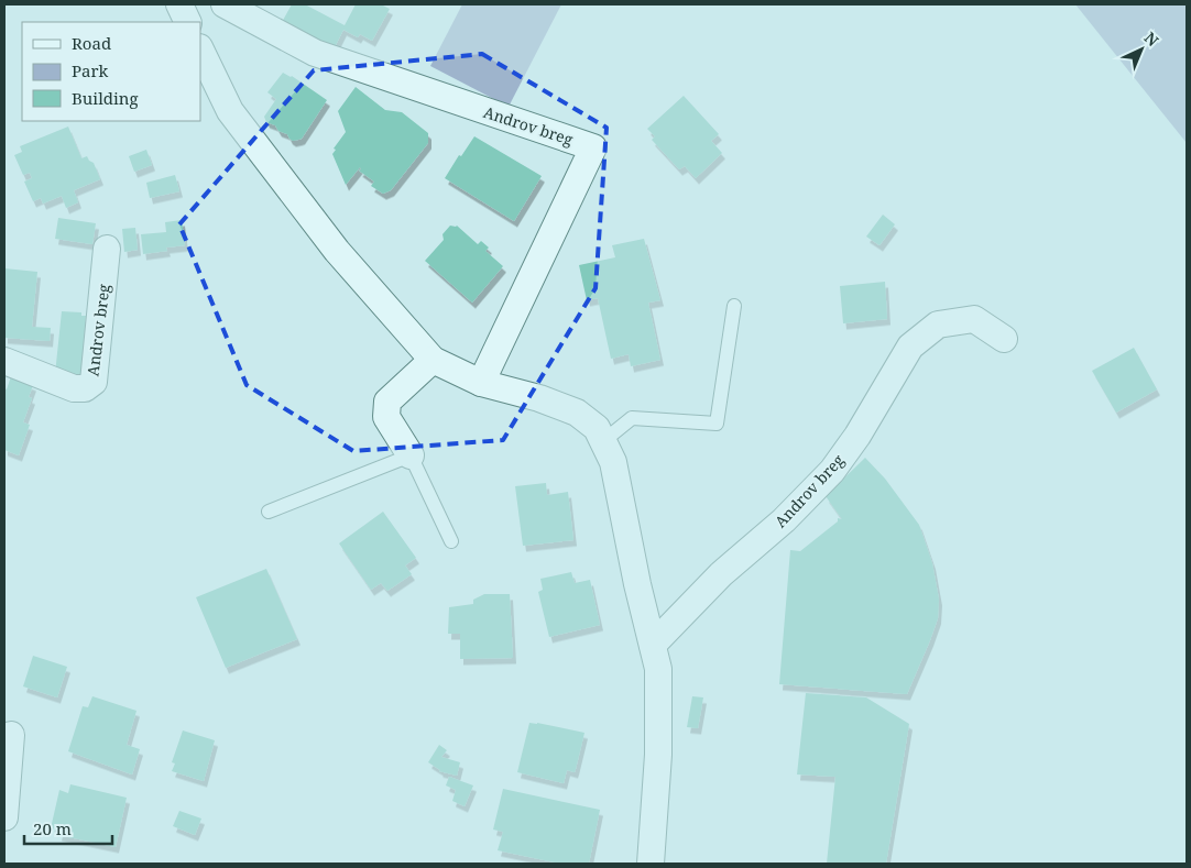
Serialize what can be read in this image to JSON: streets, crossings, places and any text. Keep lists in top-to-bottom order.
{
  "streets": {
    "street": ["Androv breg"]
  },
  "legend": ["Road", "Park", "Building"],
  "scale_bar": "20 m",
  "north": "top right"
}
